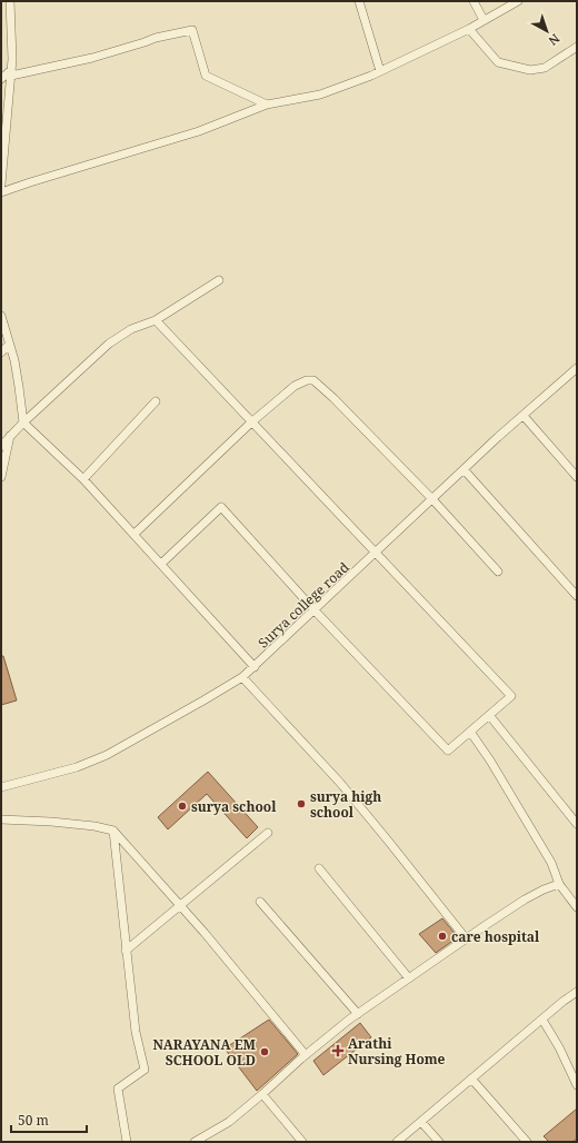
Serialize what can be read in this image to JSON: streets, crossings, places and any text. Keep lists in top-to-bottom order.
{
  "streets": {
    "street": ["Surya college road"]
  },
  "places": {
    "other": [
      "surya high school",
      "surya school",
      "care hospital",
      "NARAYANA EM SCHOOL OLD"
    ],
    "health": ["Arathi Nursing Home"]
  },
  "scale_bar": "50 m",
  "north": "bottom right"
}
